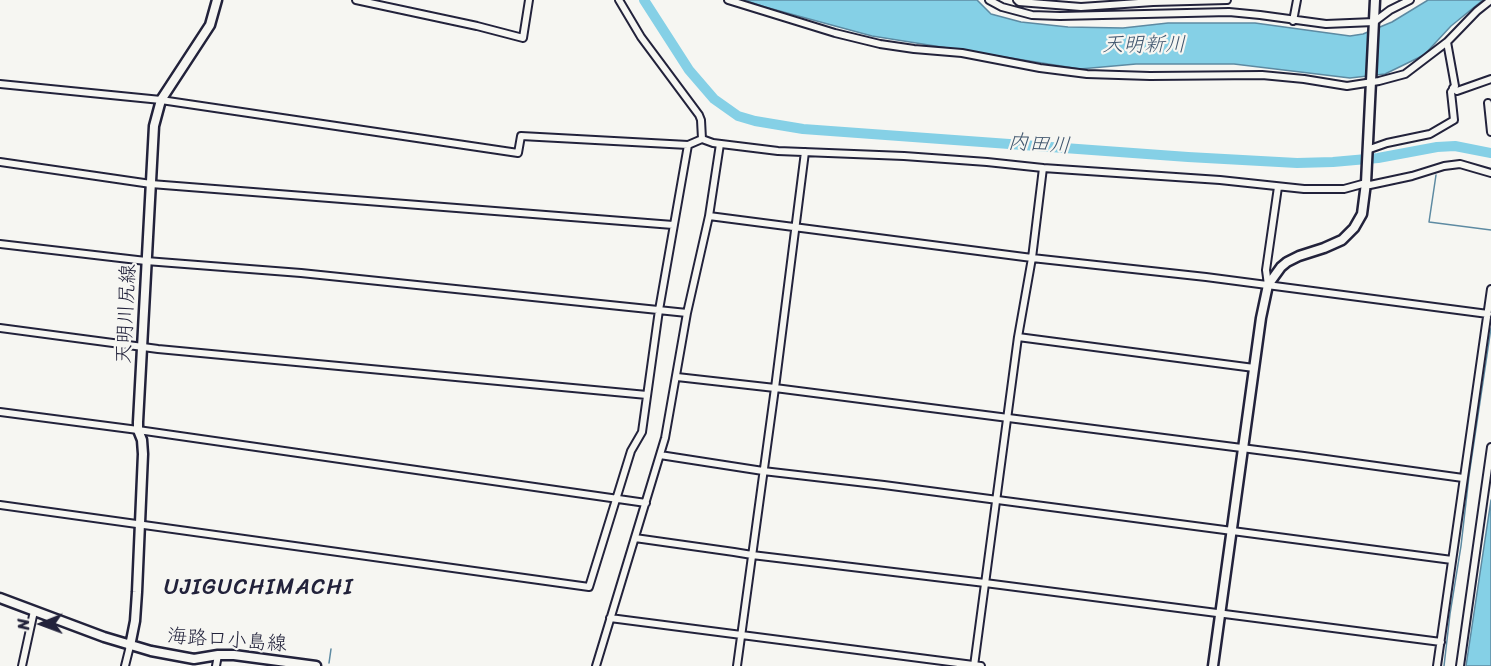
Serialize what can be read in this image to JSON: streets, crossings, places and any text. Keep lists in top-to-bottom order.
{
  "streets": {
    "main road": ["天明川尻線", "海路口小島線"]
  },
  "crossings": [
    ["天明川尻線", "海路口小島線"]
  ],
  "districts": ["UJIGUCHIMACHI"],
  "water": ["天明新川", "内田川"],
  "north": "left"
}
